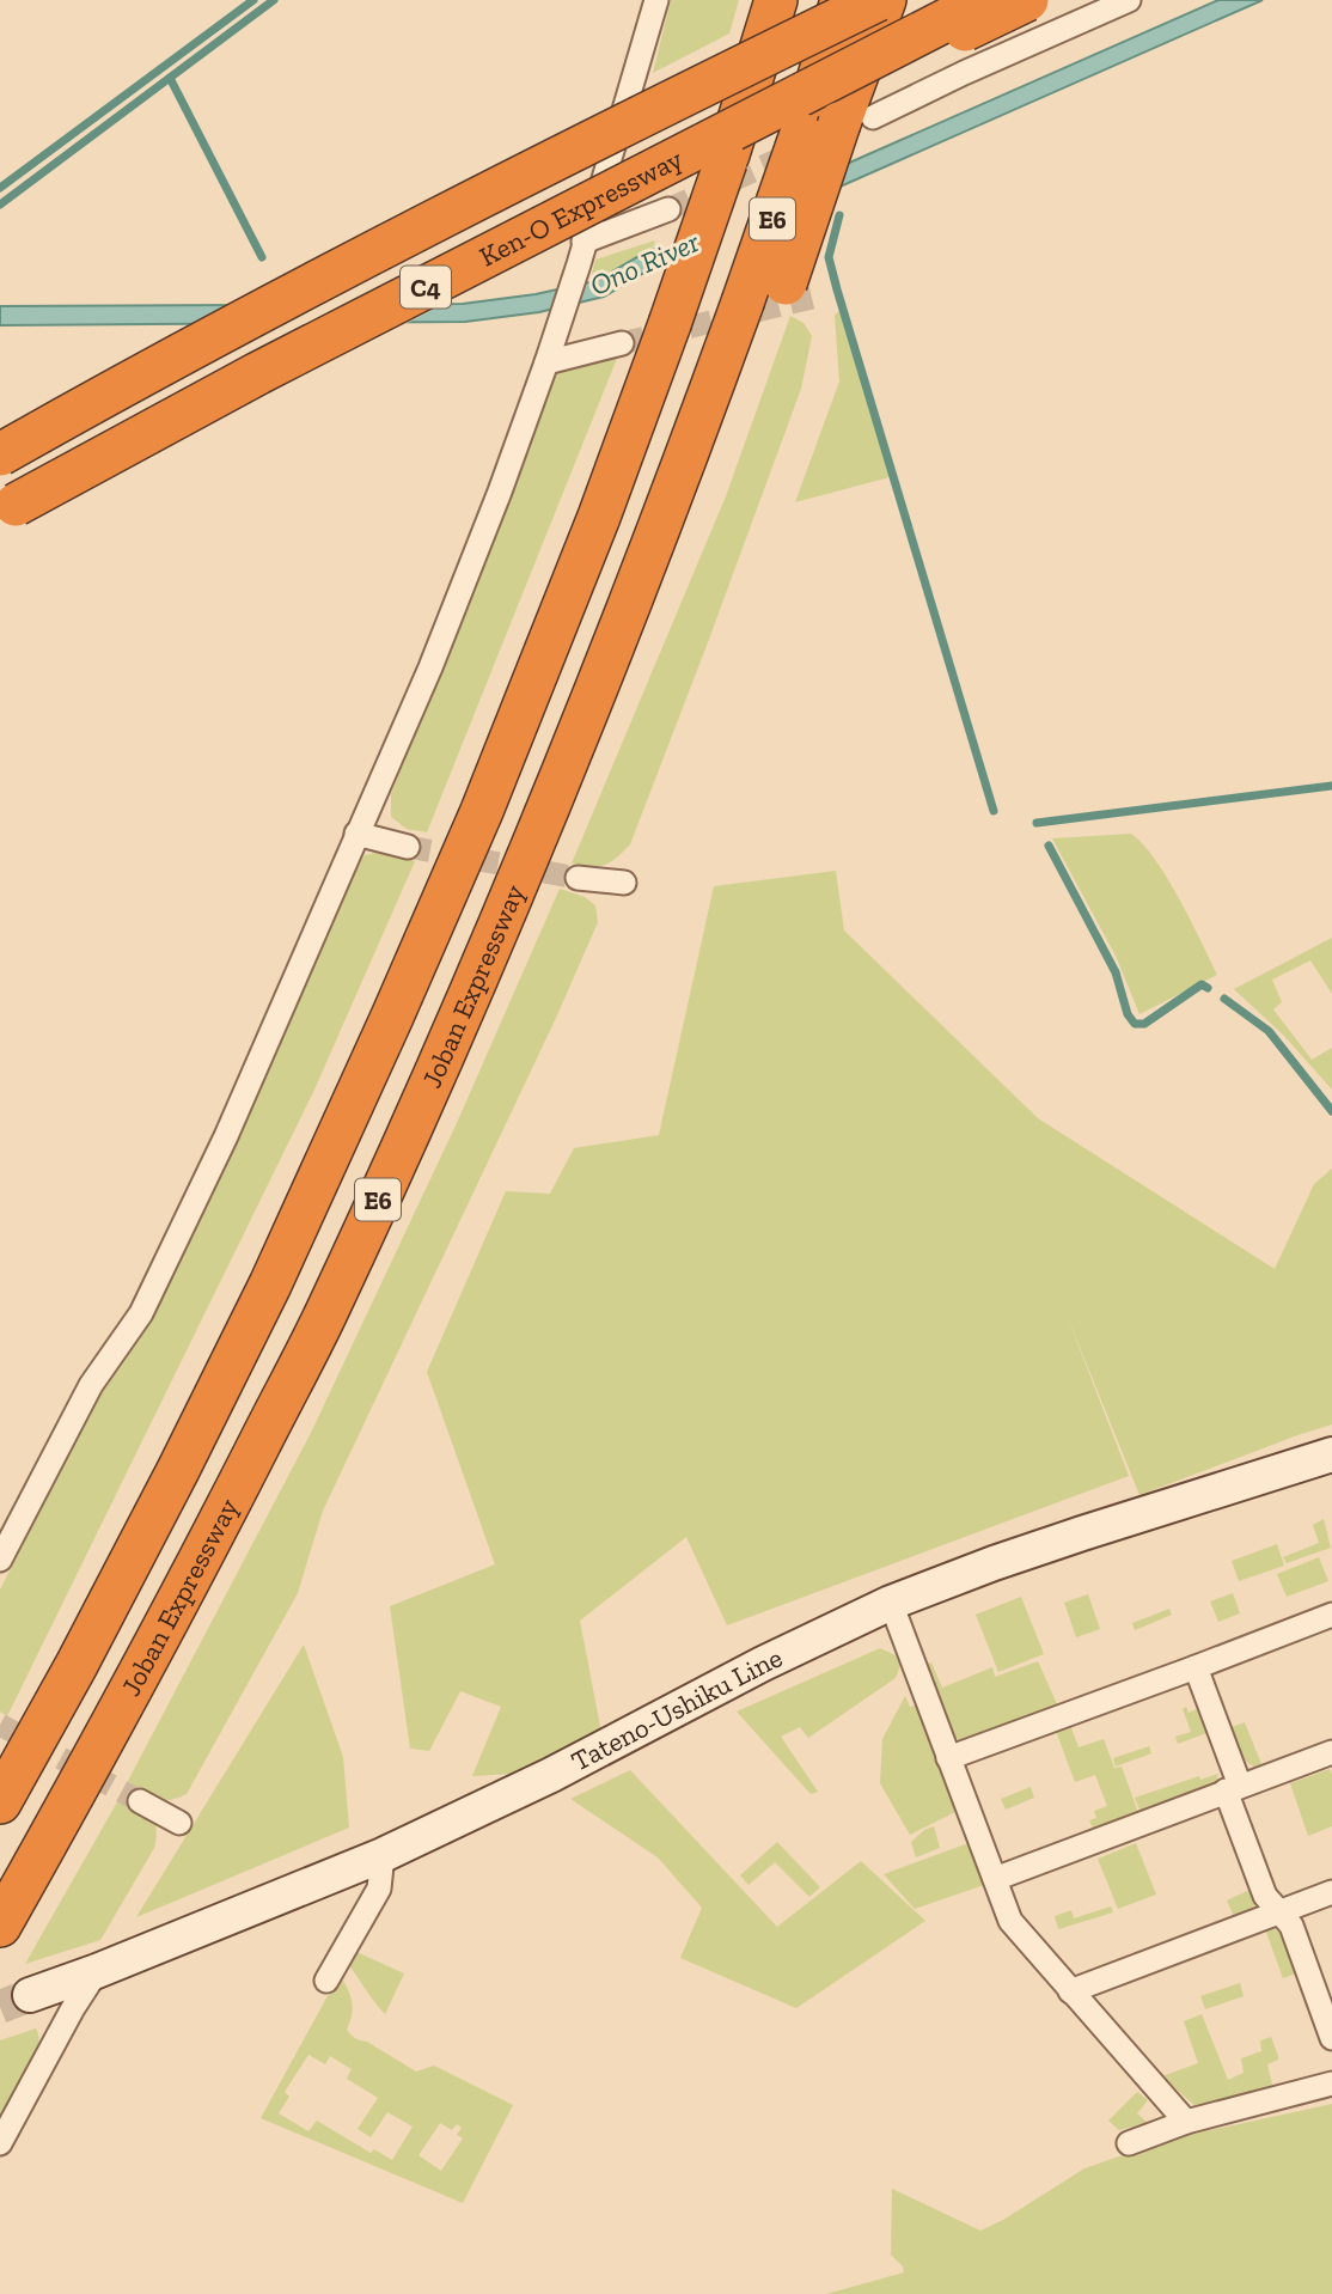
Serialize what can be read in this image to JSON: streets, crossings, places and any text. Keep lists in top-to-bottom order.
{
  "streets": {
    "highway": [
      "Ken-O Expressway",
      "E6",
      "C4",
      "Joban Expressway"
    ],
    "main road": ["Tateno-Ushiku Line"]
  },
  "crossings": [
    ["Ken-O Expressway", "Joban Expressway"]
  ],
  "water": ["Ono River"]
}
